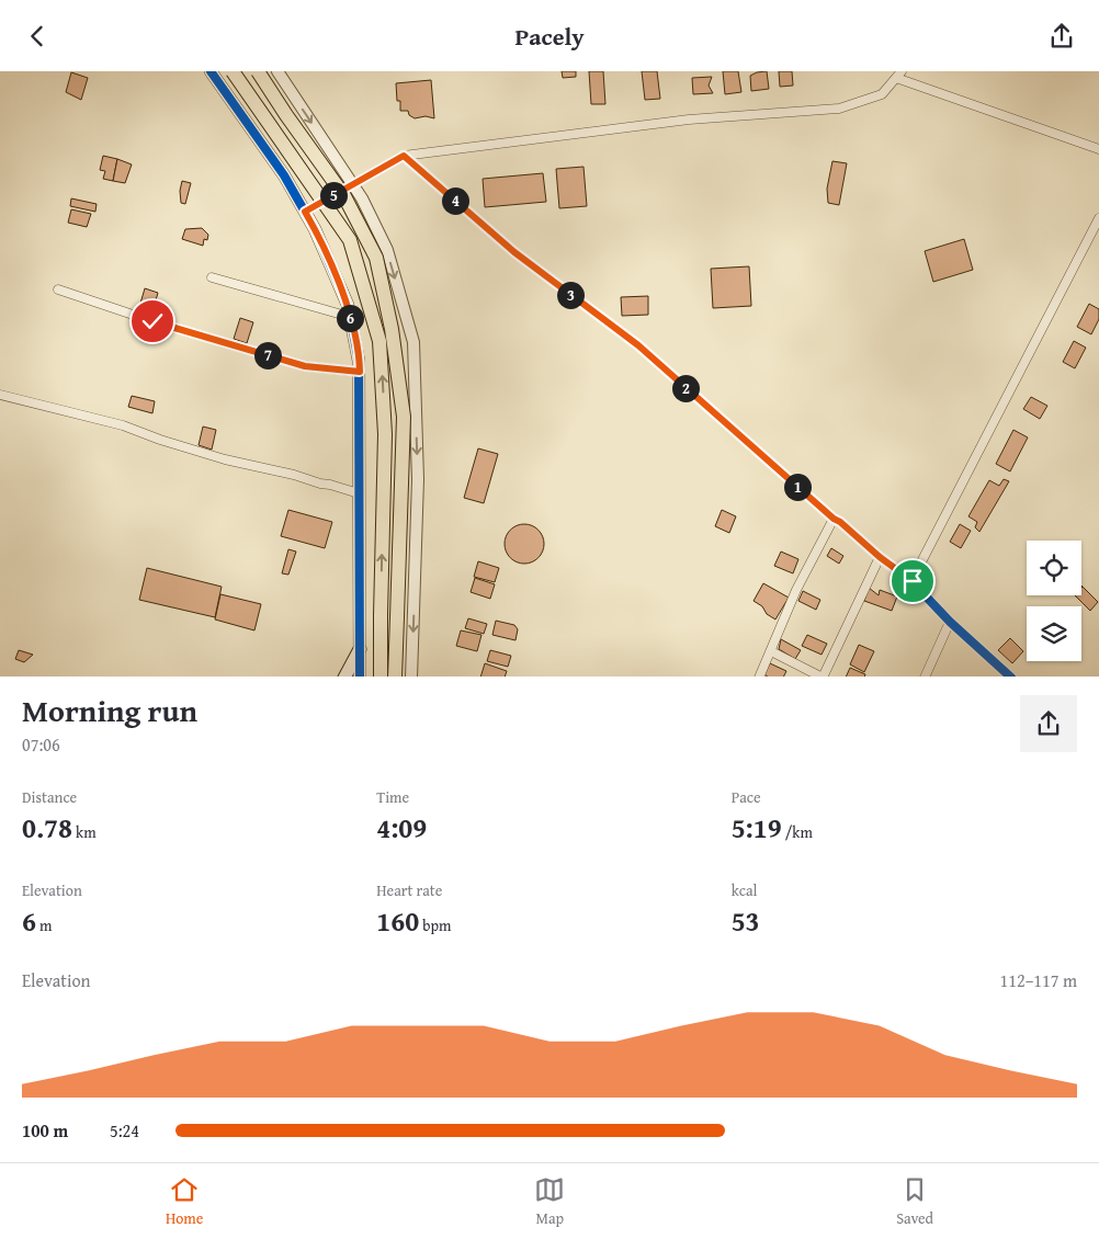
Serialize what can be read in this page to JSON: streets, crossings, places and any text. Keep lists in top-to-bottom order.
{
  "page": {
    "header": "Pacely",
    "pins": [
      "5",
      "4",
      "3",
      "6",
      "7",
      "2",
      "1"
    ],
    "heading": ["Morning run", "07:06"],
    "stats": [
      ["Distance", "0.78 km"],
      ["Time", "4:09"],
      ["Pace", "5:19 /km"],
      ["Elevation", "6 m"],
      ["Heart rate", "160 bpm"],
      ["kcal", "53"]
    ],
    "chart": ["Elevation", "112–117 m"],
    "list": [
      {
        "name": "100 m",
        "note": "5:24"
      }
    ],
    "tabs": ["Home", "Map", "Saved"]
  }
}
